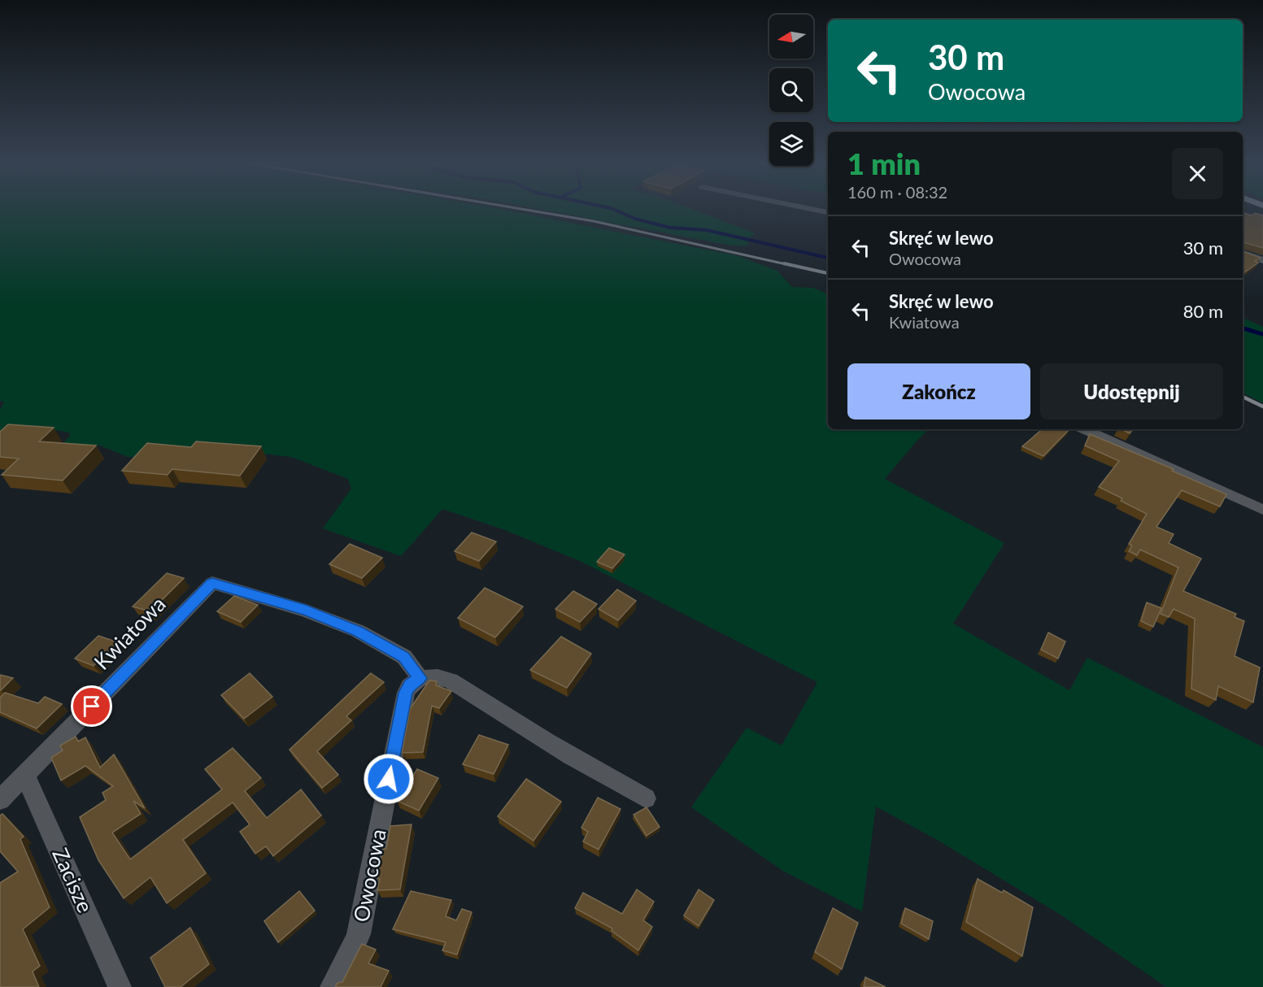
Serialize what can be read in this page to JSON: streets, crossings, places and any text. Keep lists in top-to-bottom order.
{
  "streets": {
    "street": ["Kwiatowa", "Owocowa", "Zacisze"]
  },
  "crossings": [
    ["Kwiatowa", "Owocowa"],
    ["Kwiatowa", "Zacisze"]
  ],
  "north": "left",
  "page": {
    "turn": ["30 m", "Owocowa"],
    "heading": ["1 min", "160 m · 08:32"],
    "list": [
      {
        "name": "Skręć w lewo",
        "note": "Owocowa",
        "value": "30 m"
      },
      {
        "name": "Skręć w lewo",
        "note": "Kwiatowa",
        "value": "80 m"
      }
    ],
    "buttons": ["Zakończ", "Udostępnij"]
  }
}
